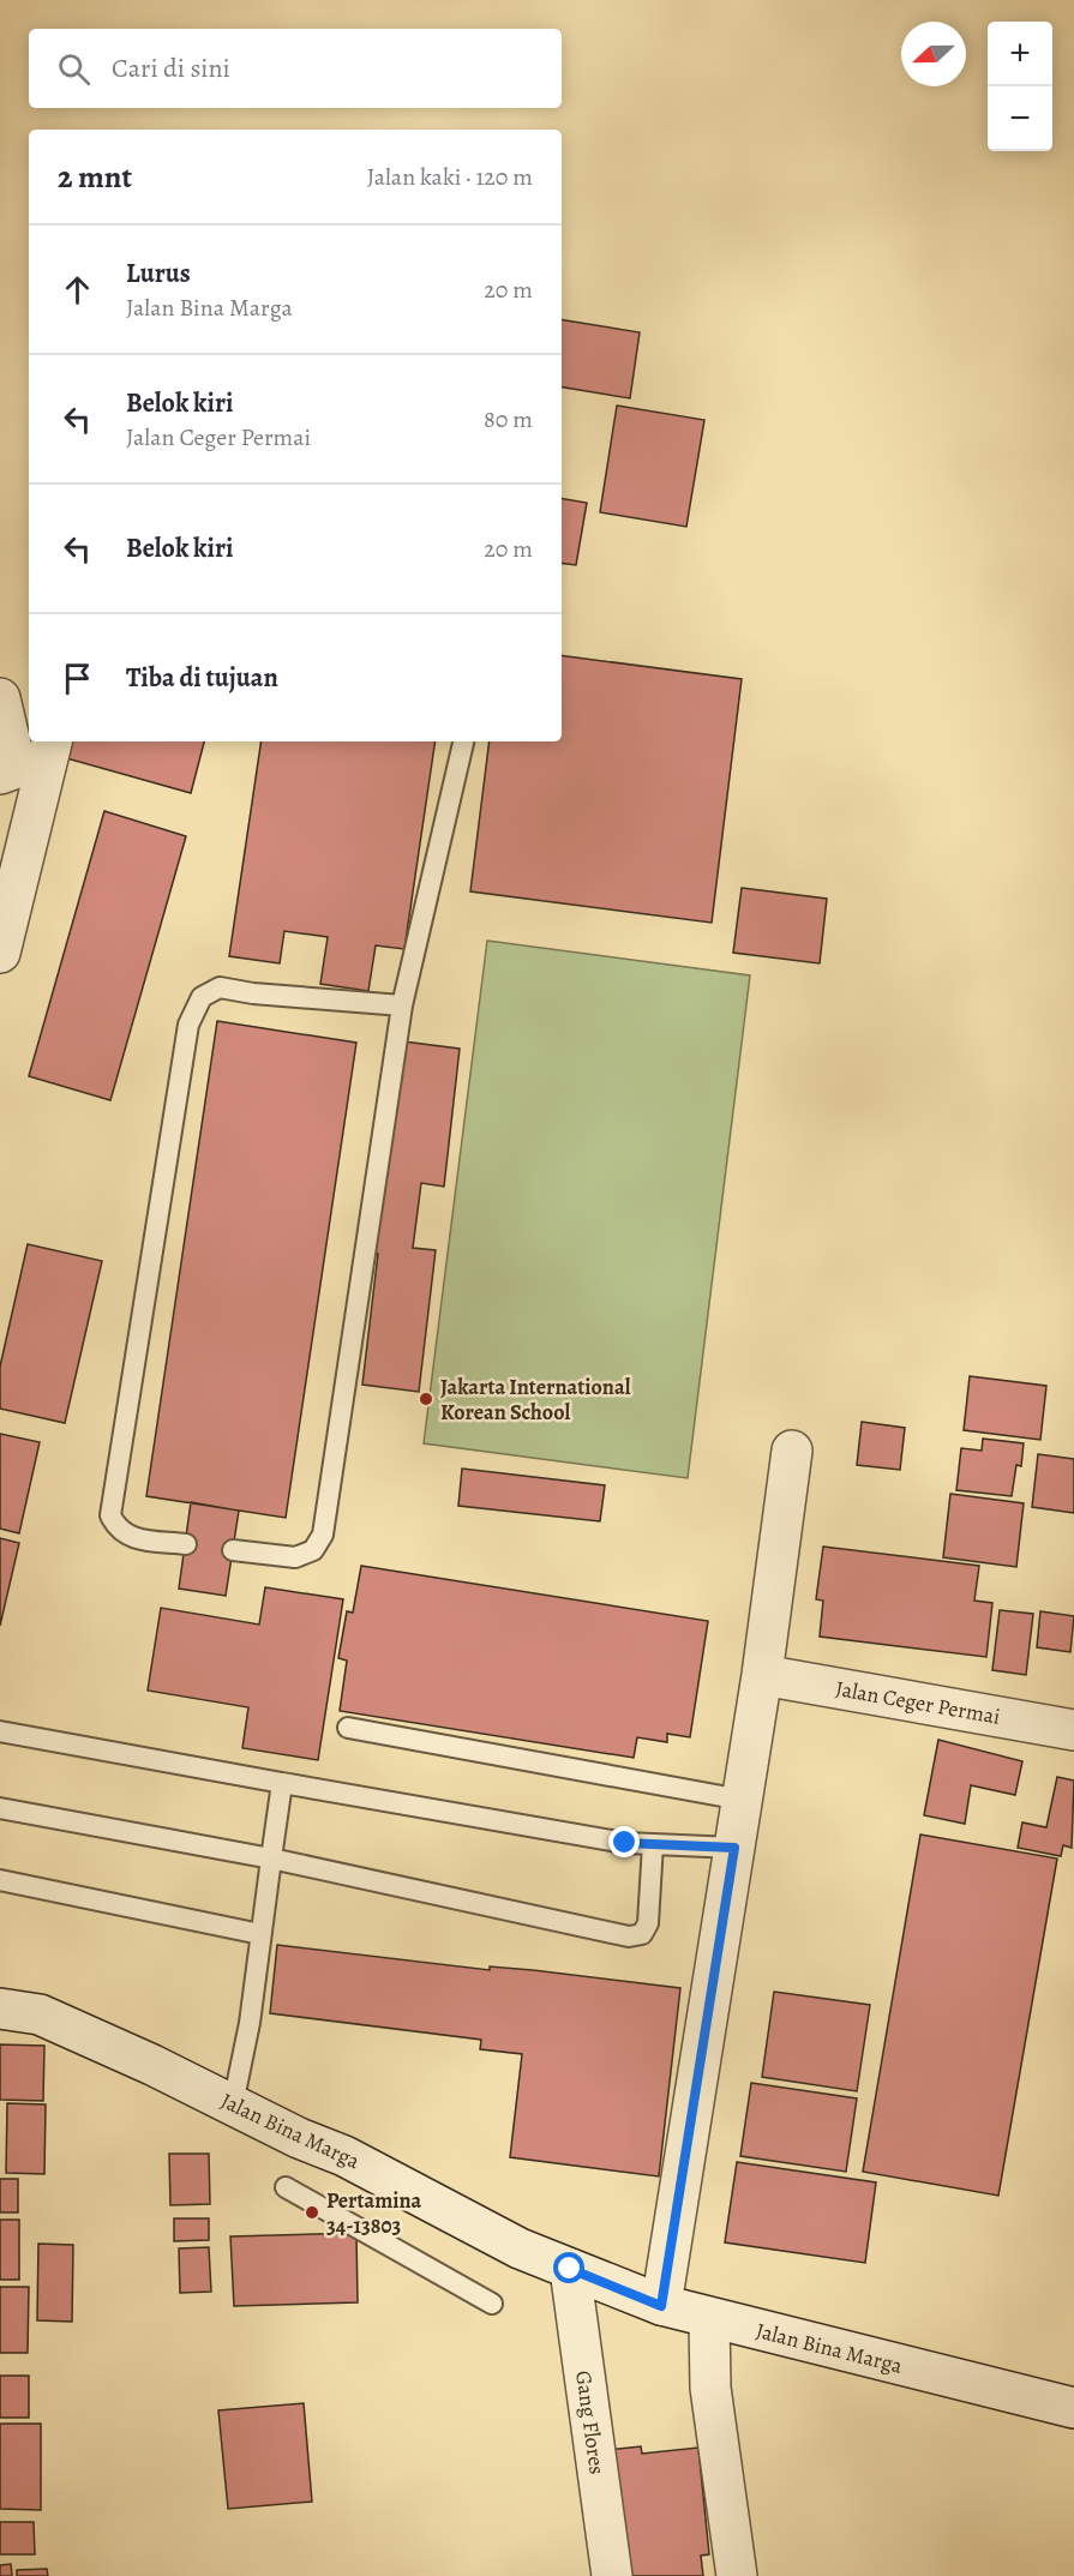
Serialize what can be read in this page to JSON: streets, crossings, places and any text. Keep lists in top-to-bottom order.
{
  "streets": {
    "street": ["Jalan Ceger Permai", "Jalan Bina Marga", "Gang Flores"]
  },
  "crossings": [
    ["Jalan Bina Marga", "Gang Flores"]
  ],
  "places": ["Jakarta International Korean School", "Pertamina 34-13803"],
  "north": "left",
  "page": {
    "map_buttons": ["+", "−"],
    "search": "Cari di sini",
    "heading": ["2 mnt", "Jalan kaki · 120 m"],
    "list": [
      ["Lurus", "Jalan Bina Marga", "20 m"],
      ["Belok kiri", "Jalan Ceger Permai", "80 m"],
      ["Belok kiri", "20 m"],
      "Tiba di tujuan"
    ]
  }
}
